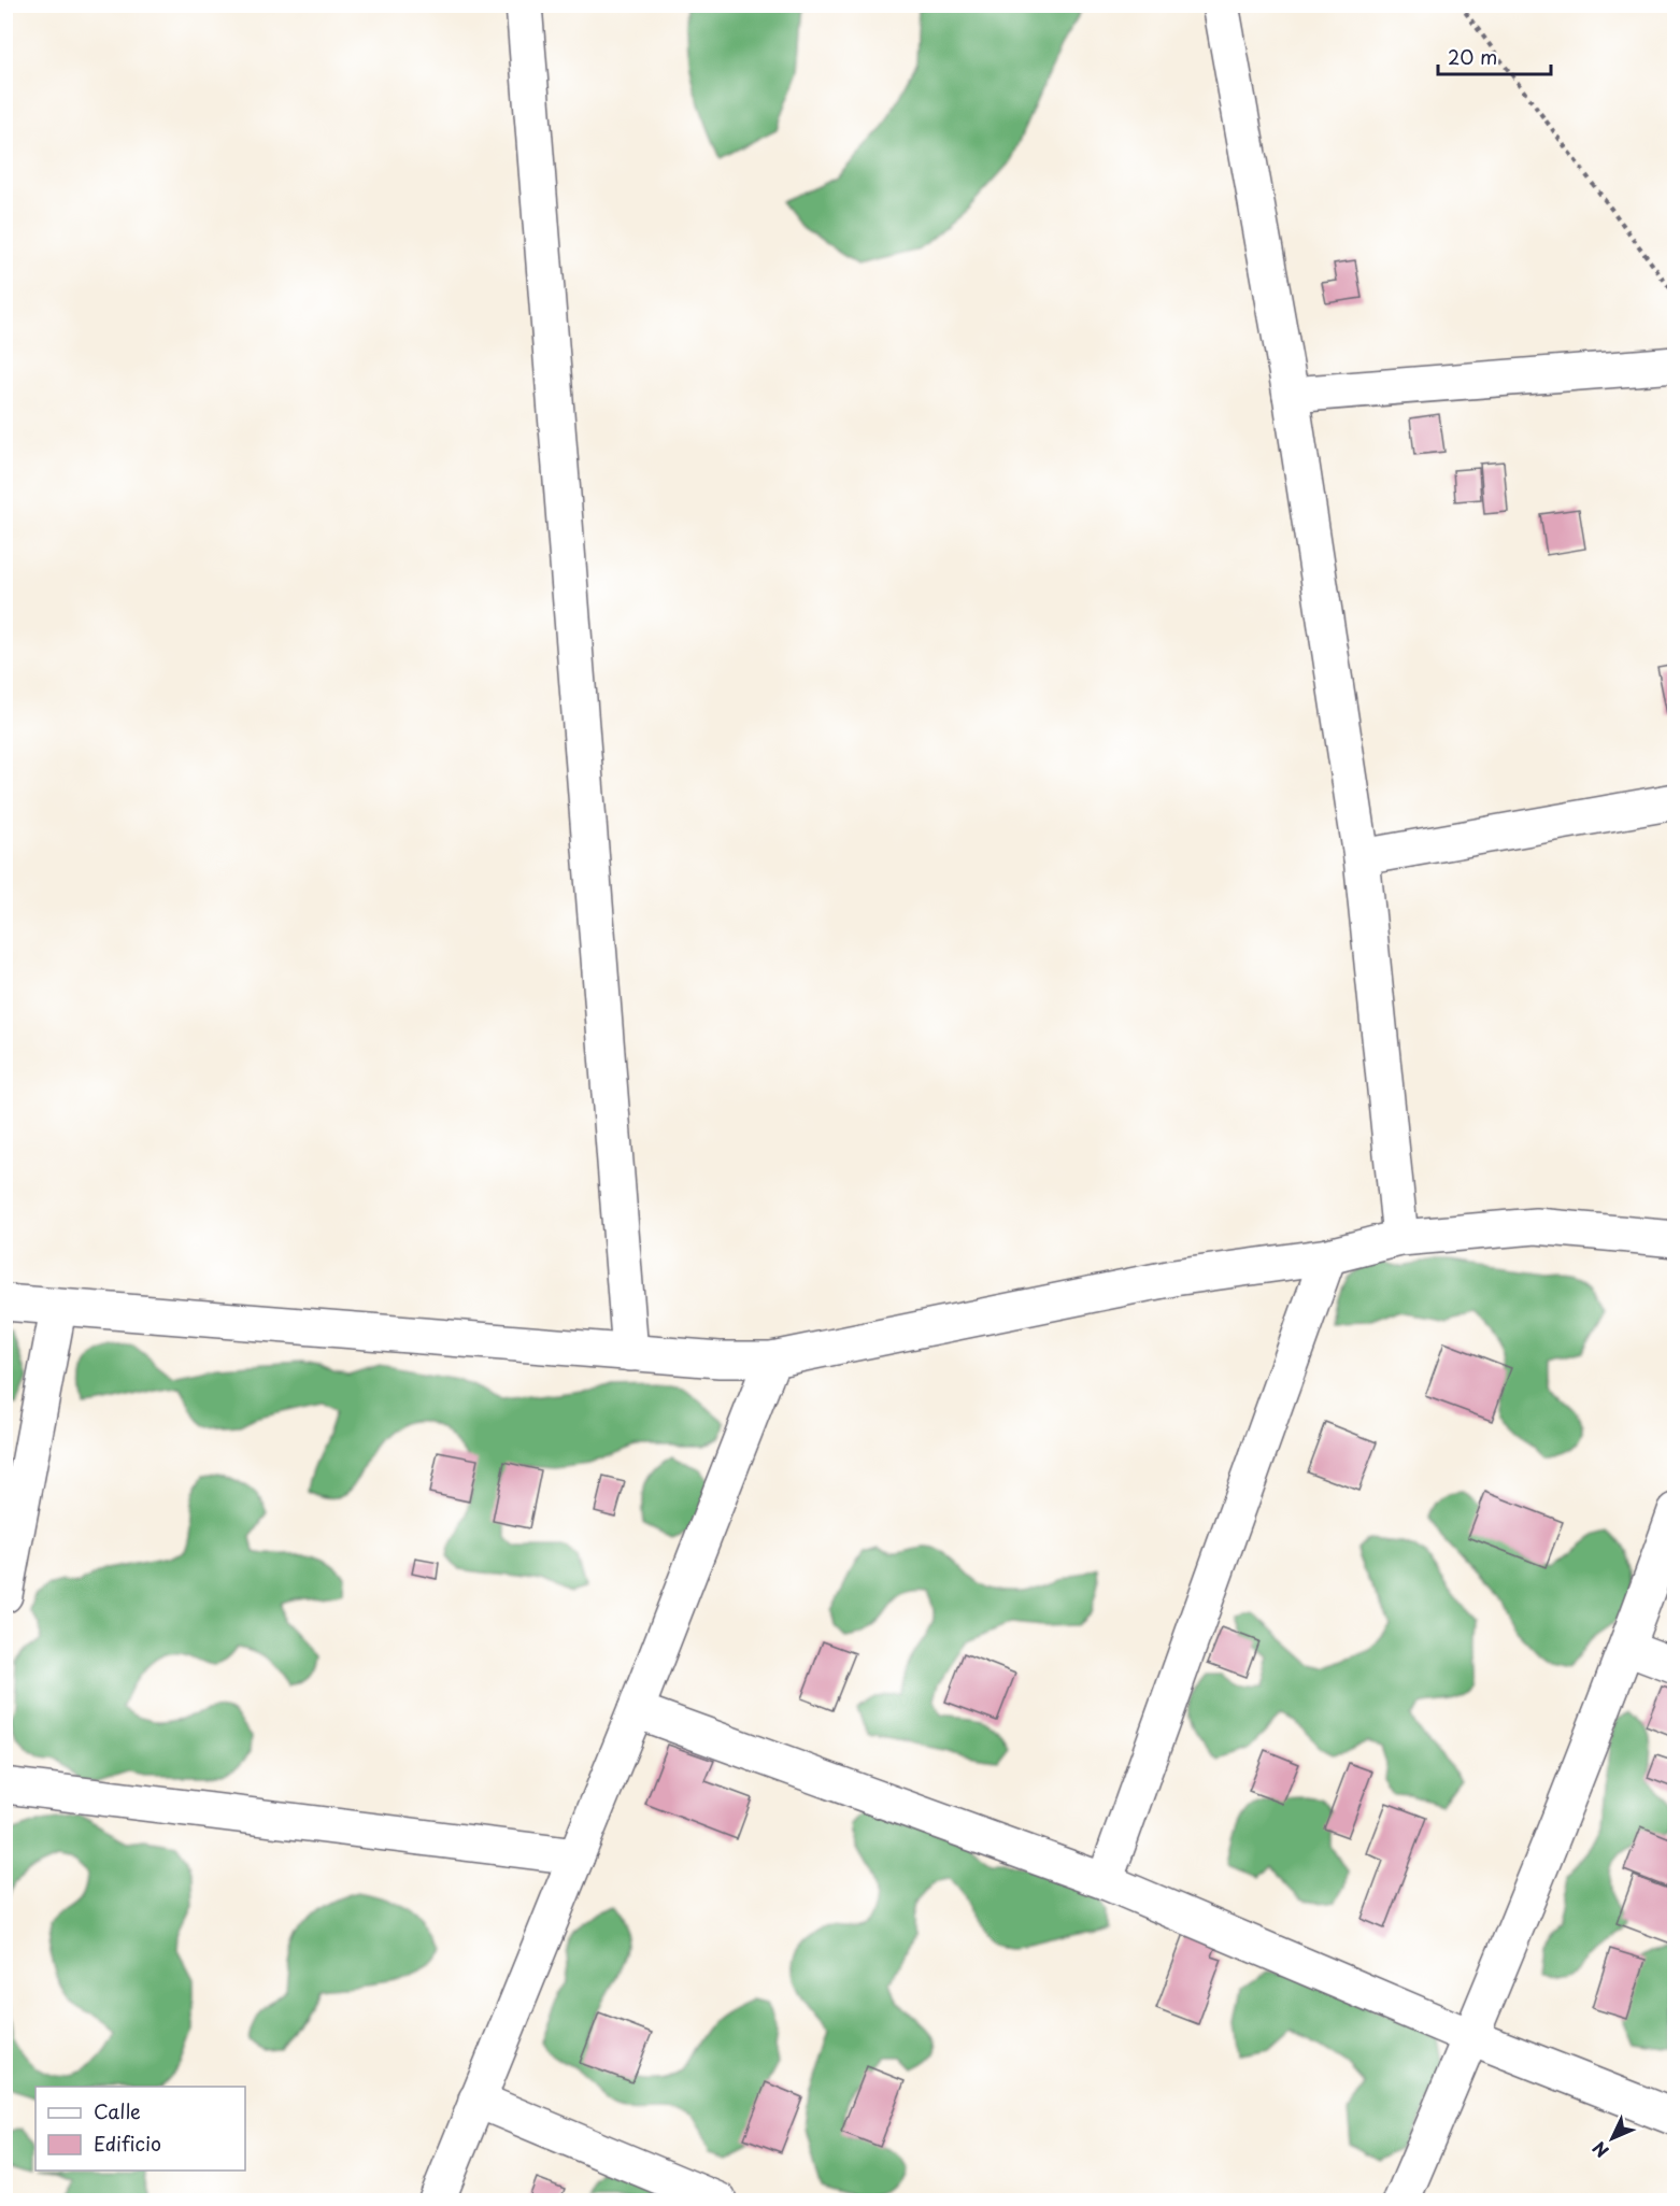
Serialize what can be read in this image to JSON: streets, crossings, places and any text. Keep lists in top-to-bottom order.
{
  "legend": ["Calle", "Edificio"],
  "scale_bar": "20 m",
  "north": "bottom left"
}
